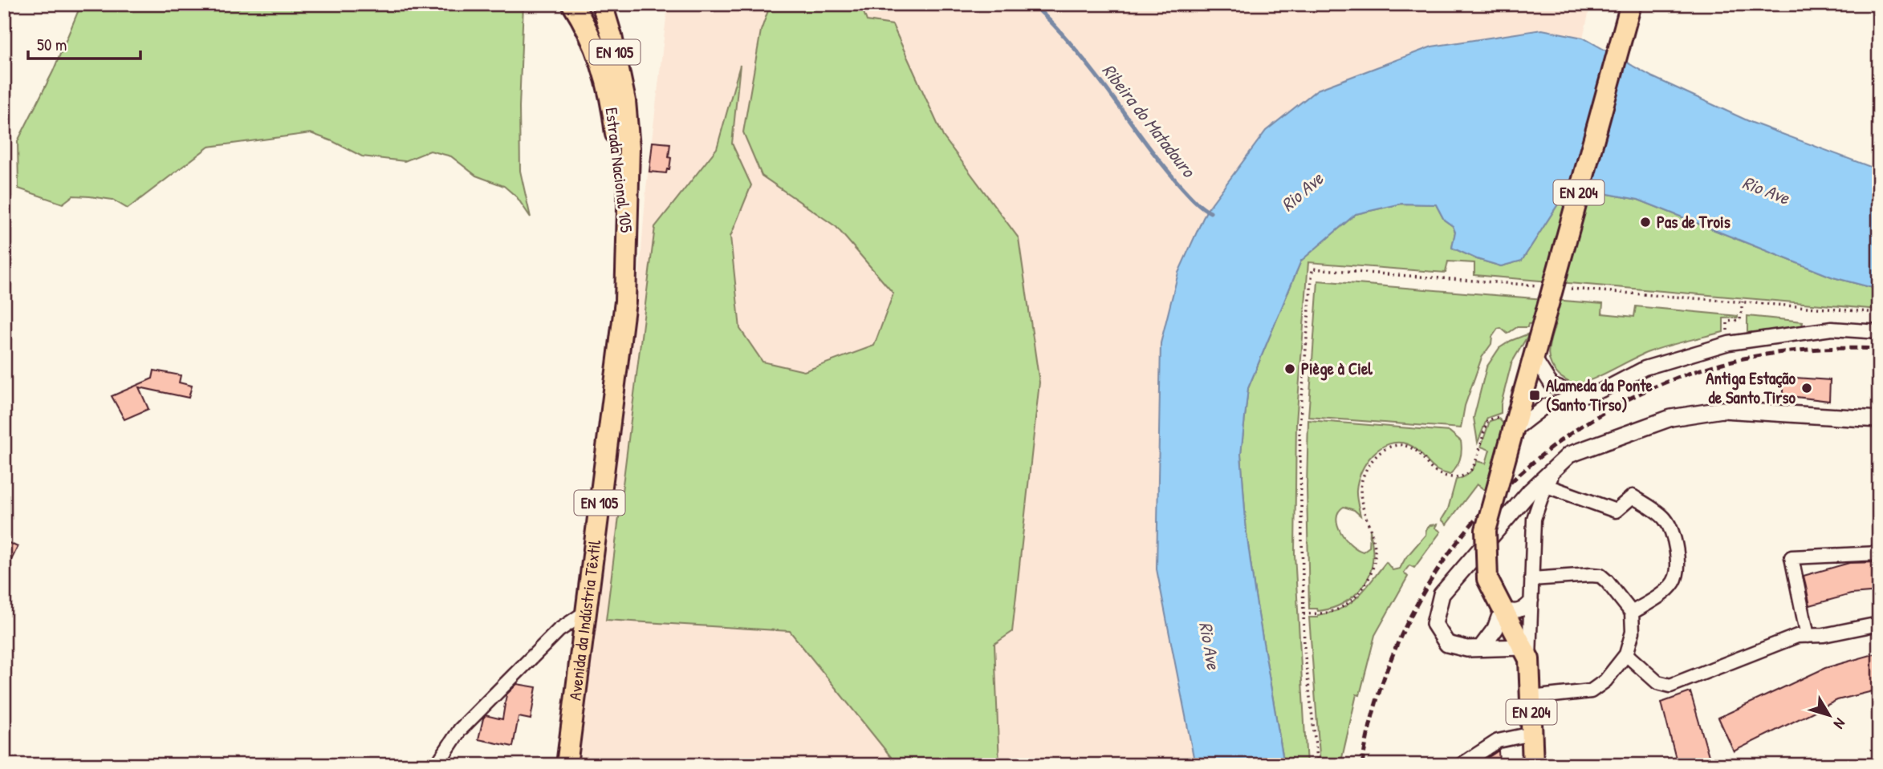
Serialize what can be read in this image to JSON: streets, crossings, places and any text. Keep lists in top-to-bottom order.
{
  "streets": {
    "main road": [
      "EN 105",
      "Estrada Nacional 105",
      "EN 204",
      "Avenida da Indústria Têxtil"
    ]
  },
  "crossings": [
    ["Estrada Nacional 105", "Avenida da Indústria Têxtil"]
  ],
  "water": ["Ribeira do Matadouro", "Rio Ave"],
  "places": {
    "other": ["Pas de Trois", "Piège à Ciel", "Antiga Estação de Santo Tirso"],
    "transit": ["Alameda da Ponte (Santo Tirso)"]
  },
  "scale_bar": "50 m",
  "north": "bottom right"
}
